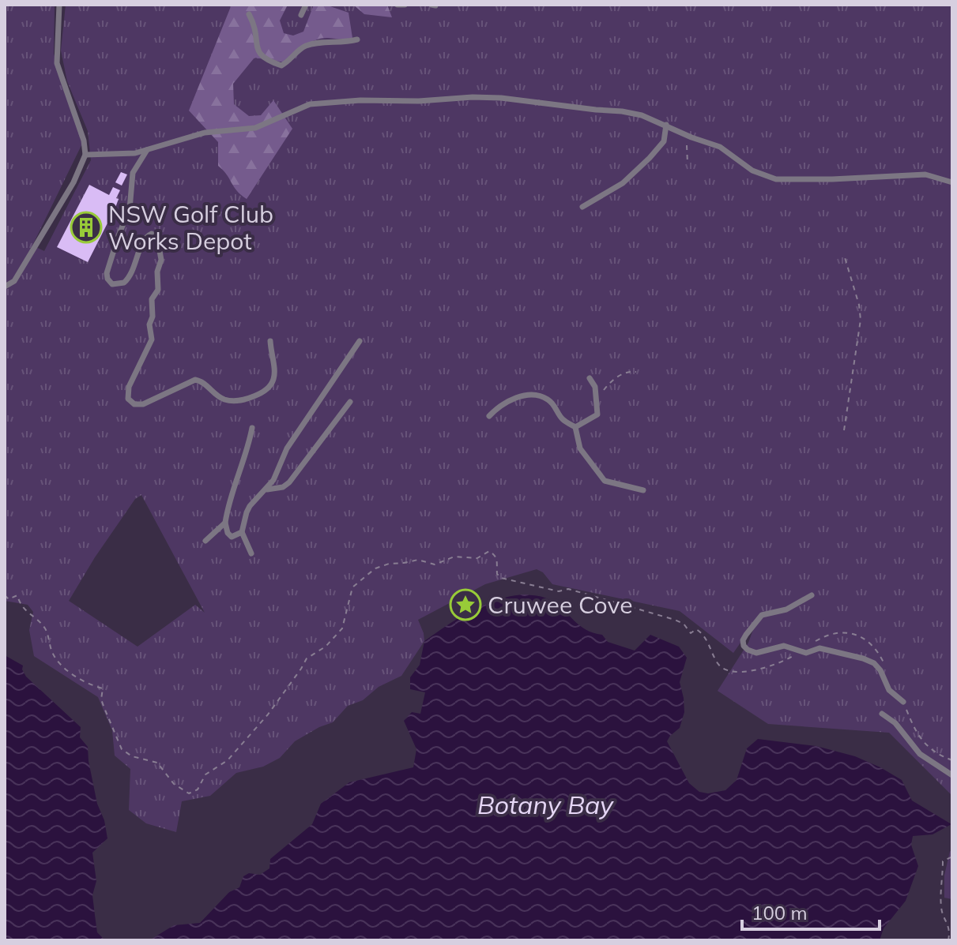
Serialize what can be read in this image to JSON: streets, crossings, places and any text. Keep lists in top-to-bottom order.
{
  "water": ["Botany Bay"],
  "places": {
    "building": ["NSW Golf Club Works Depot"],
    "place": ["Cruwee Cove"]
  },
  "scale_bar": "100 m"
}
